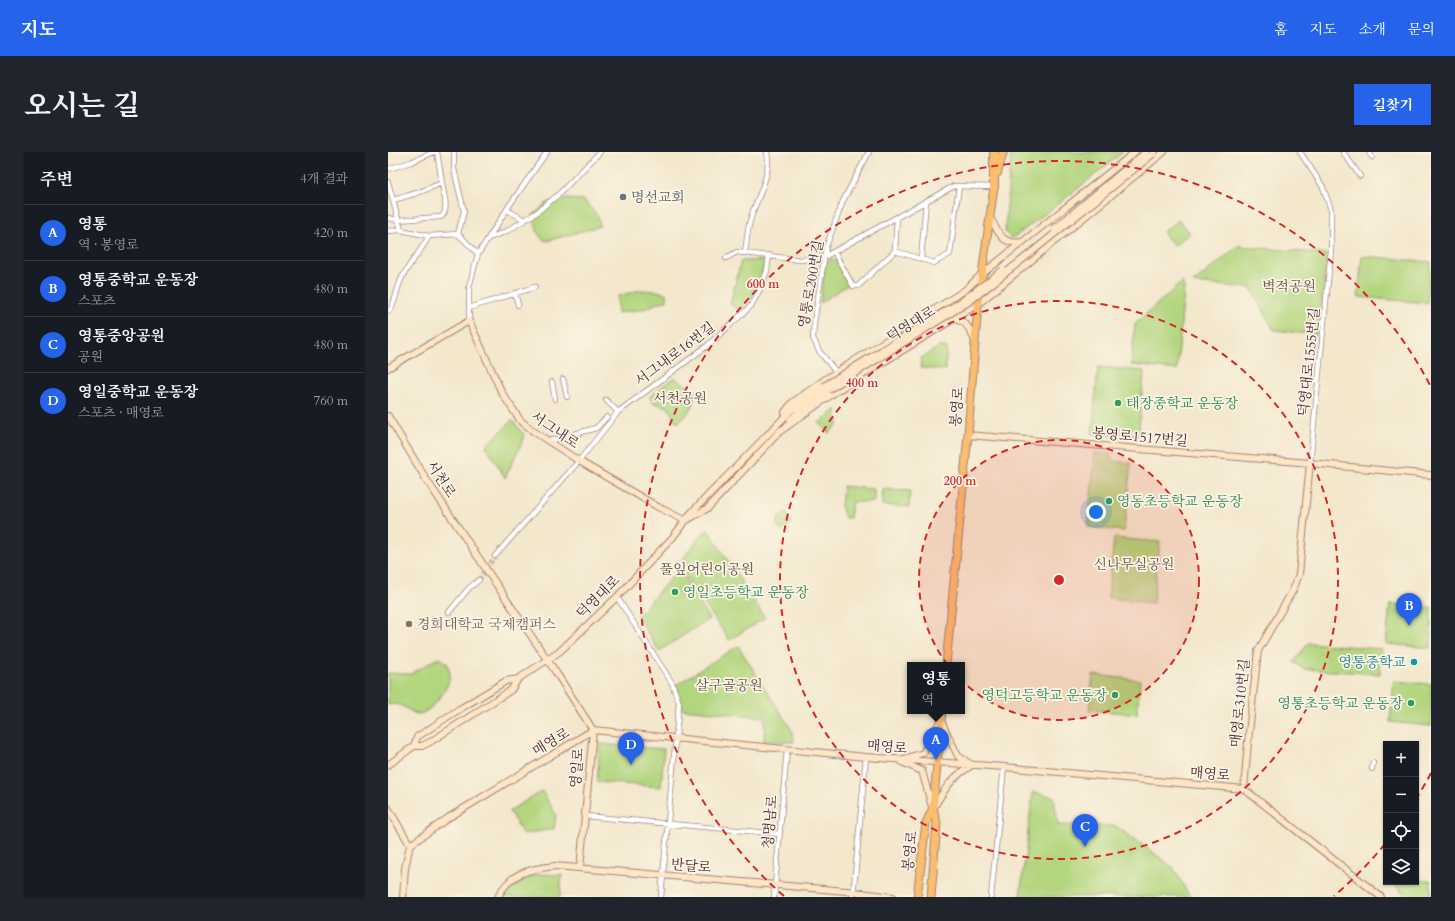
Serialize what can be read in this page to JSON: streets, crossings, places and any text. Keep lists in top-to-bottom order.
{
  "streets": {
    "highway": ["봉영로"],
    "street": [
      "영통로200번길",
      "덕영대로",
      "서그내로16번길",
      "덕영대로1555번길",
      "서그내로",
      "봉영로1517번길",
      "서천로",
      "매영로310번길",
      "매영로",
      "영일로",
      "청명남로",
      "반달로"
    ]
  },
  "crossings": [
    ["덕영대로", "서그내로"],
    ["덕영대로", "서천로"],
    ["덕영대로", "영일로"],
    ["서그내로16번길", "서그내로"],
    ["덕영대로1555번길", "봉영로1517번길"],
    ["덕영대로1555번길", "매영로310번길"],
    ["봉영로", "봉영로1517번길"],
    ["봉영로", "매영로"],
    ["봉영로1517번길", "매영로310번길"],
    ["서천로", "영일로"],
    ["매영로310번길", "매영로"],
    ["매영로", "영일로"],
    ["매영로", "청명남로"],
    ["영일로", "반달로"],
    ["청명남로", "반달로"]
  ],
  "parks": [
    "벽적공원",
    "서천공원",
    "신나무실공원",
    "풀잎어린이공원",
    "살구골공원"
  ],
  "places": [
    "명선교회",
    "태장중학교 운동장",
    "영동초등학교 운동장",
    "영일초등학교 운동장",
    "경희대학교 국제캠퍼스",
    "영통중학교",
    "영덕고등학교 운동장",
    "영통초등학교 운동장"
  ],
  "page": {
    "header": "지도",
    "nav": [
      "홈",
      "지도",
      "소개",
      "문의"
    ],
    "title": "오시는 길",
    "buttons": "길찾기",
    "heading": ["주변", "4개 결과"],
    "list": [
      {
        "mark": "A",
        "name": "영통",
        "note": "역 · 봉영로",
        "value": "420 m"
      },
      {
        "mark": "B",
        "name": "영통중학교 운동장",
        "note": "스포츠",
        "value": "480 m"
      },
      {
        "mark": "C",
        "name": "영통중앙공원",
        "note": "공원",
        "value": "480 m"
      },
      {
        "mark": "D",
        "name": "영일중학교 운동장",
        "note": "스포츠 · 매영로",
        "value": "760 m"
      }
    ],
    "pins": [
      "B",
      "A",
      "D",
      "C"
    ],
    "popup": ["영통", "역"],
    "map_buttons": ["+", "−"]
  },
  "rings": ["600 m", "400 m", "200 m"]
}
